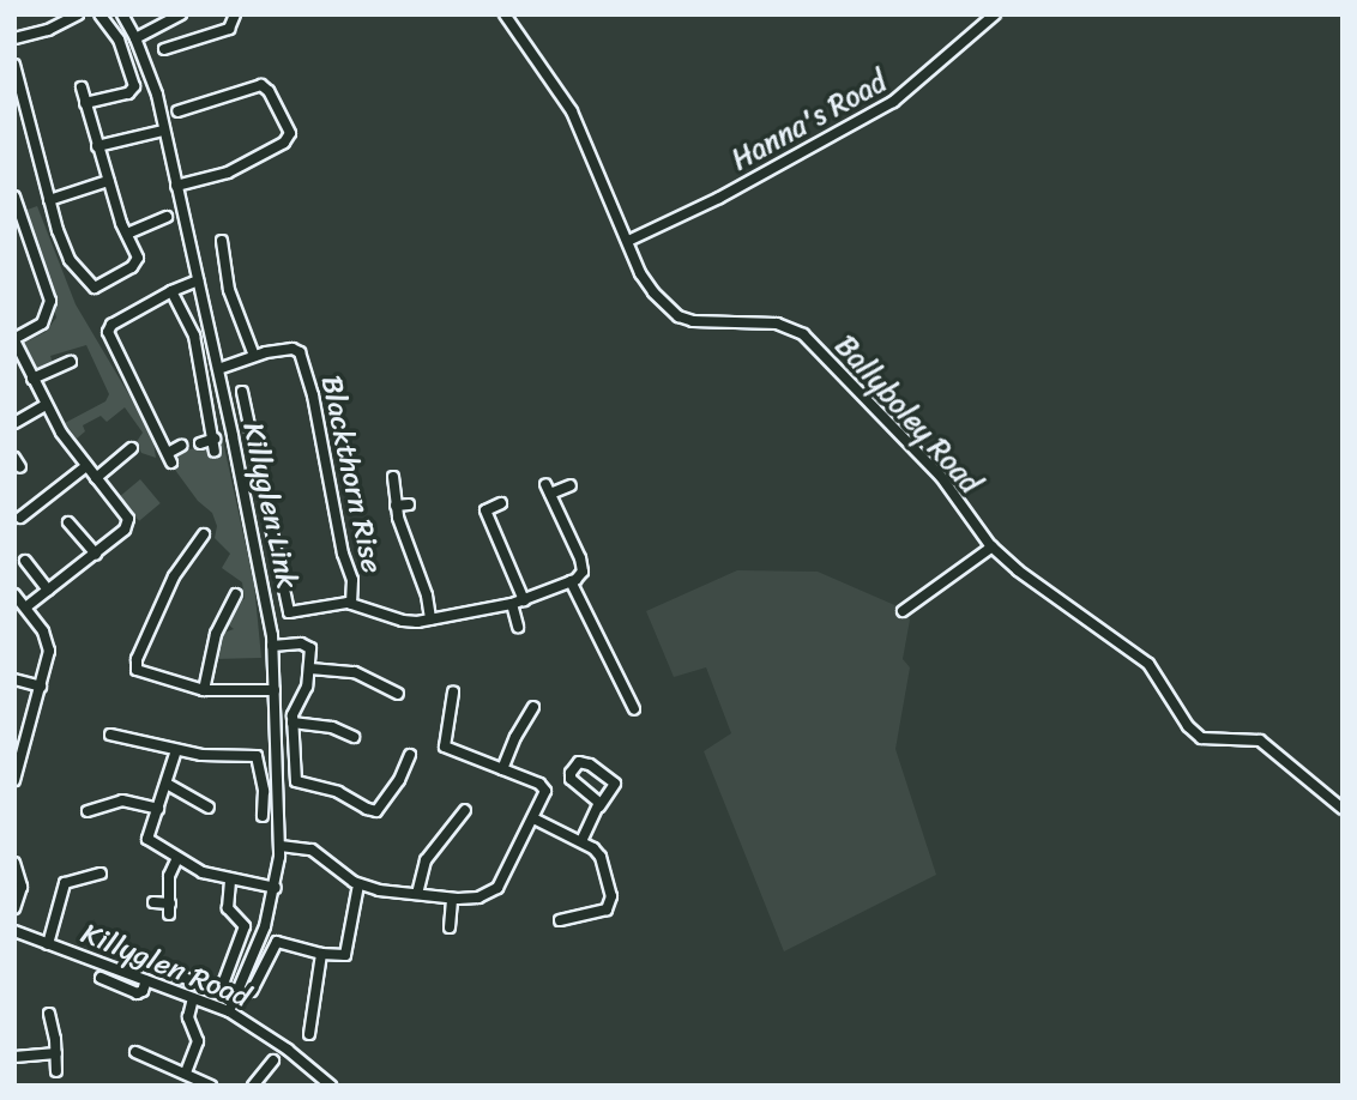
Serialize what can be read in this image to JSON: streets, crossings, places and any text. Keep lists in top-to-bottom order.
{
  "streets": {
    "street": [
      "Hanna's Road",
      "Ballyboley Road",
      "Blackthorn Rise",
      "Killyglen Link",
      "Killyglen Road"
    ]
  },
  "crossings": [
    ["Hanna's Road", "Ballyboley Road"],
    ["Blackthorn Rise", "Killyglen Link"],
    ["Killyglen Link", "Killyglen Road"]
  ]
}
